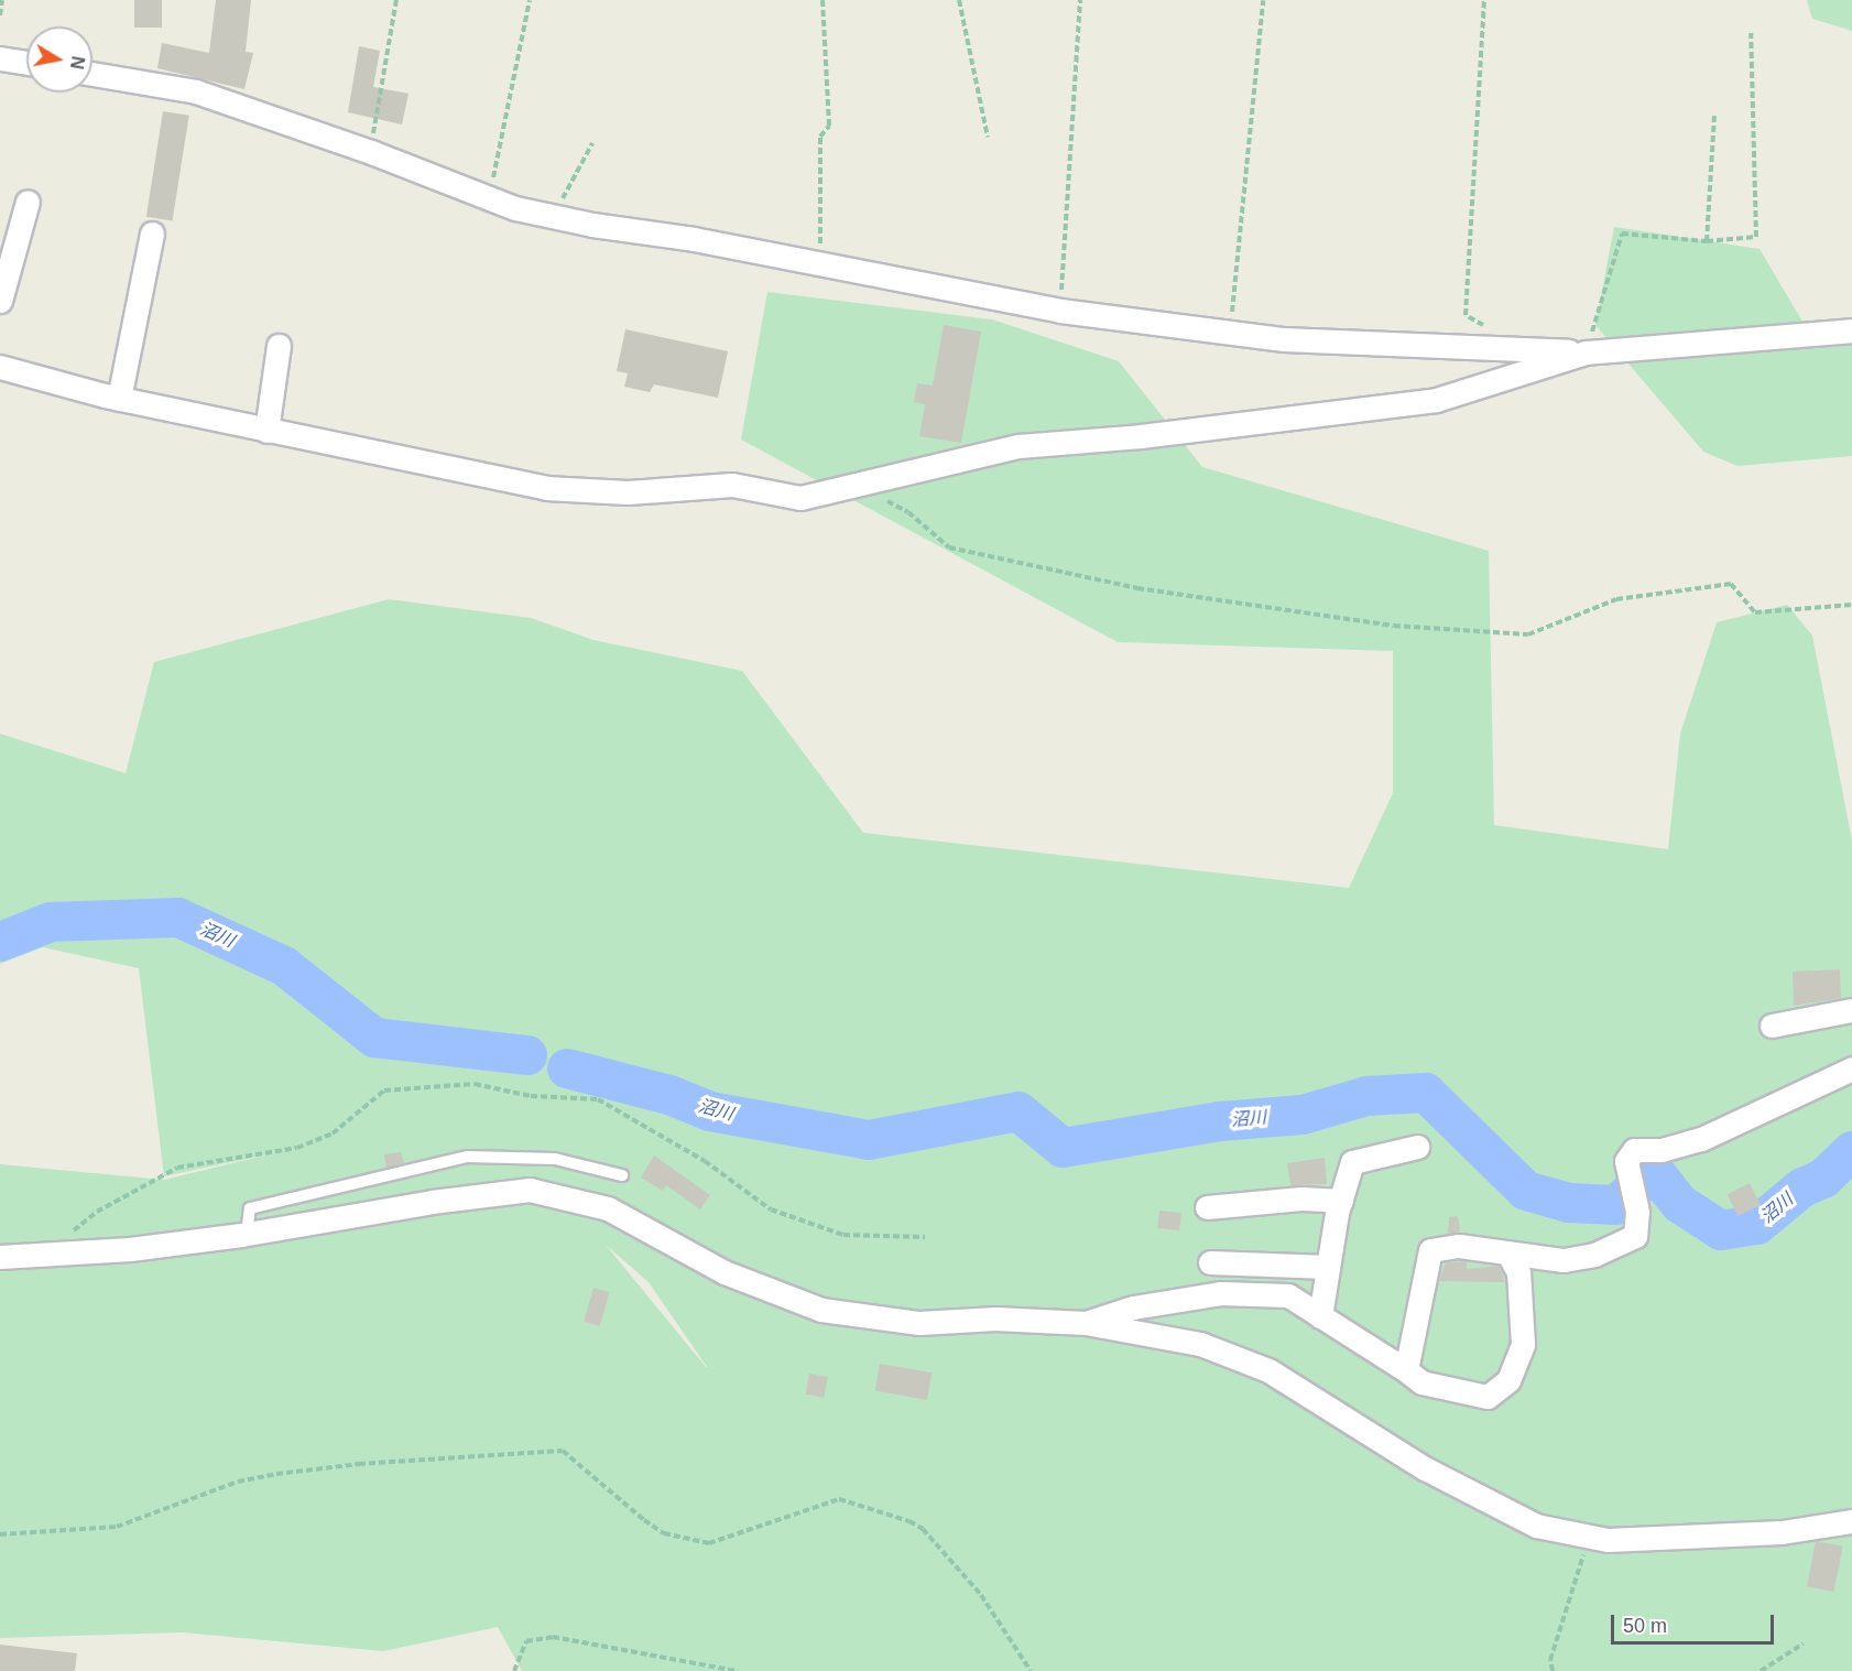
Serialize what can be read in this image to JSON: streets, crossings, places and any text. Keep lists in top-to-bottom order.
{
  "water": ["沼川"],
  "scale_bar": "50 m",
  "north": "right"
}
